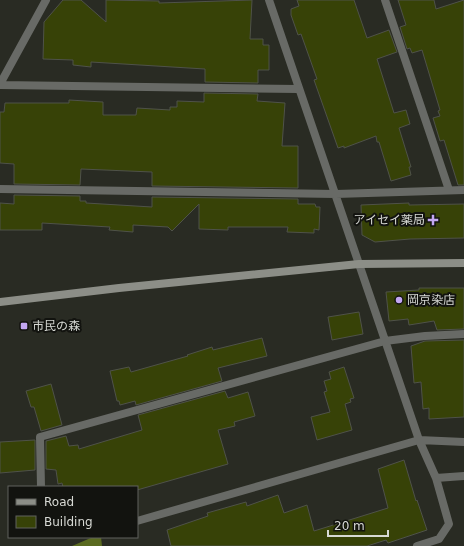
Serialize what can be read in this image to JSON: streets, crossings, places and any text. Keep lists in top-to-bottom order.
{
  "places": {
    "health": ["アイセイ薬局"],
    "other": ["岡京染店"],
    "transit": ["市民の森"]
  },
  "legend": ["Road", "Building"],
  "scale_bar": "20 m"
}
